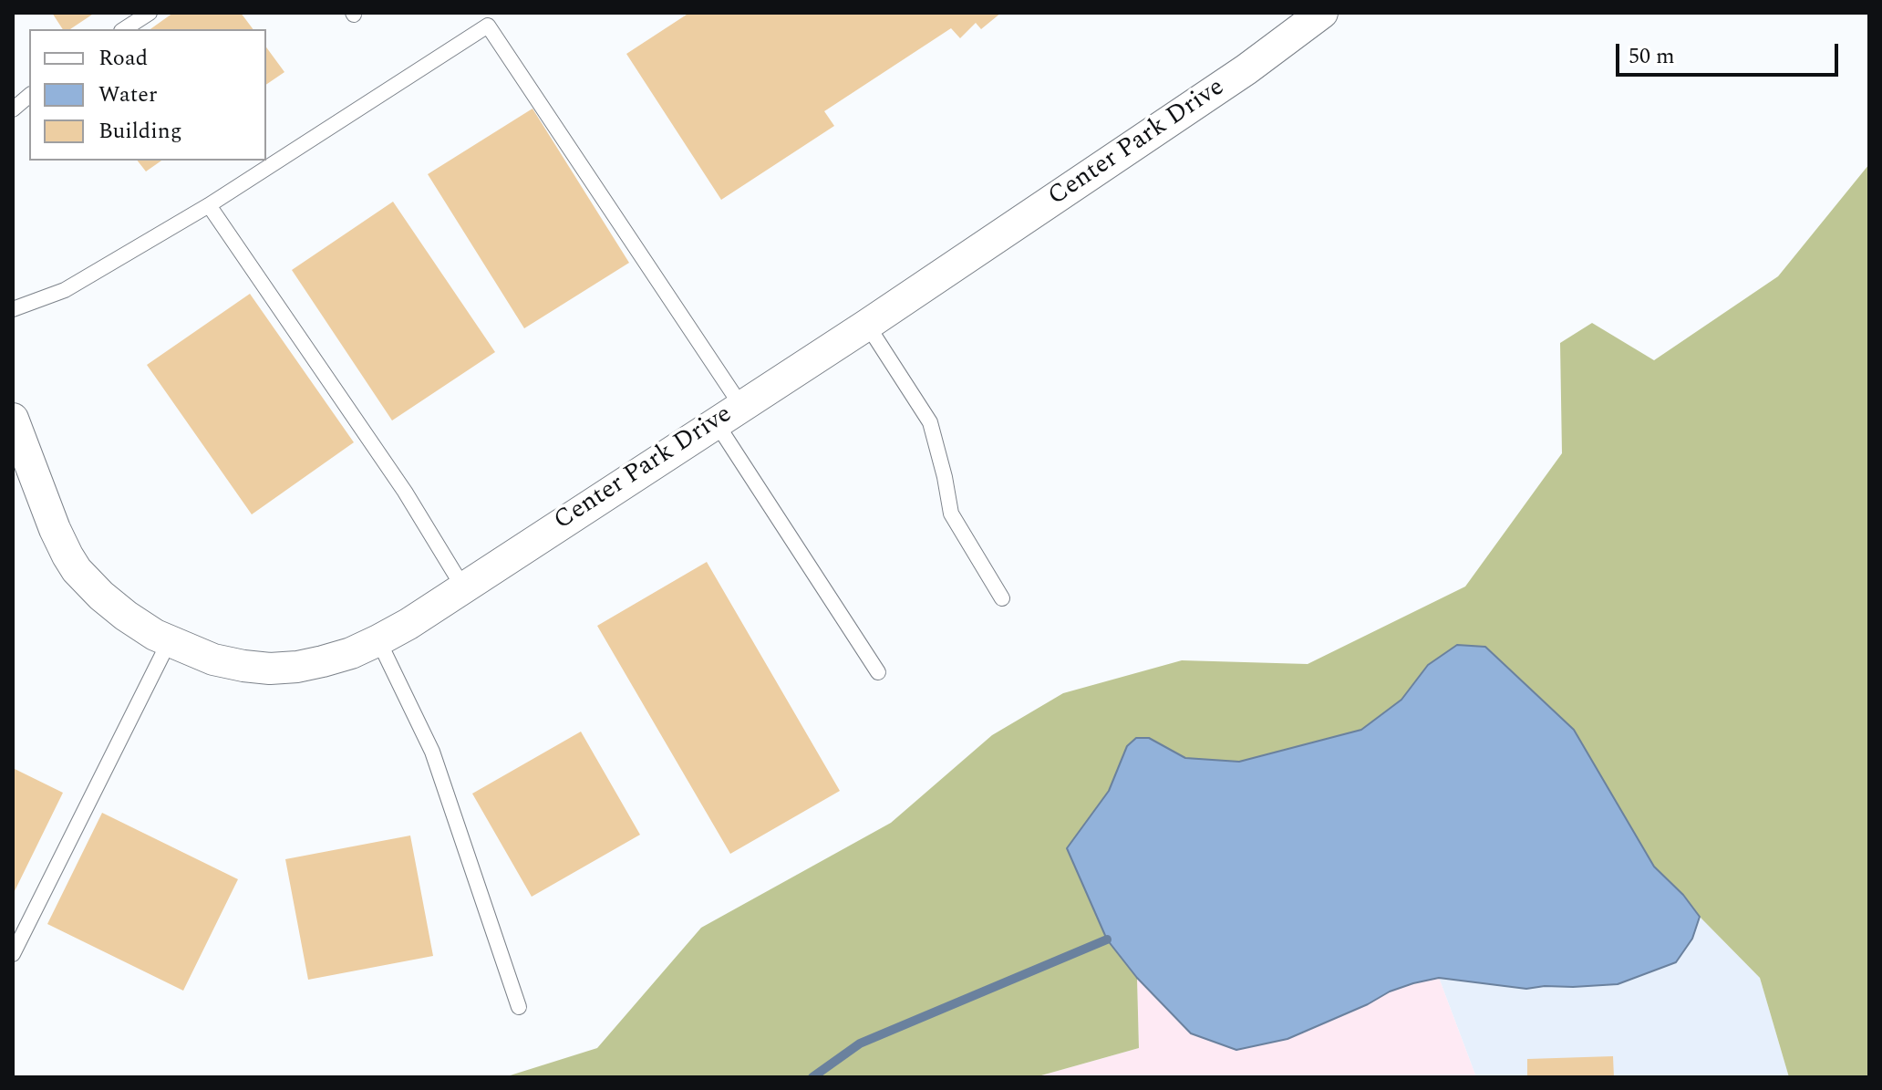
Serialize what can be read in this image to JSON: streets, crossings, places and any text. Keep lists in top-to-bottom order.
{
  "streets": {
    "street": ["Center Park Drive"]
  },
  "legend": ["Road", "Water", "Building"],
  "scale_bar": "50 m"
}
